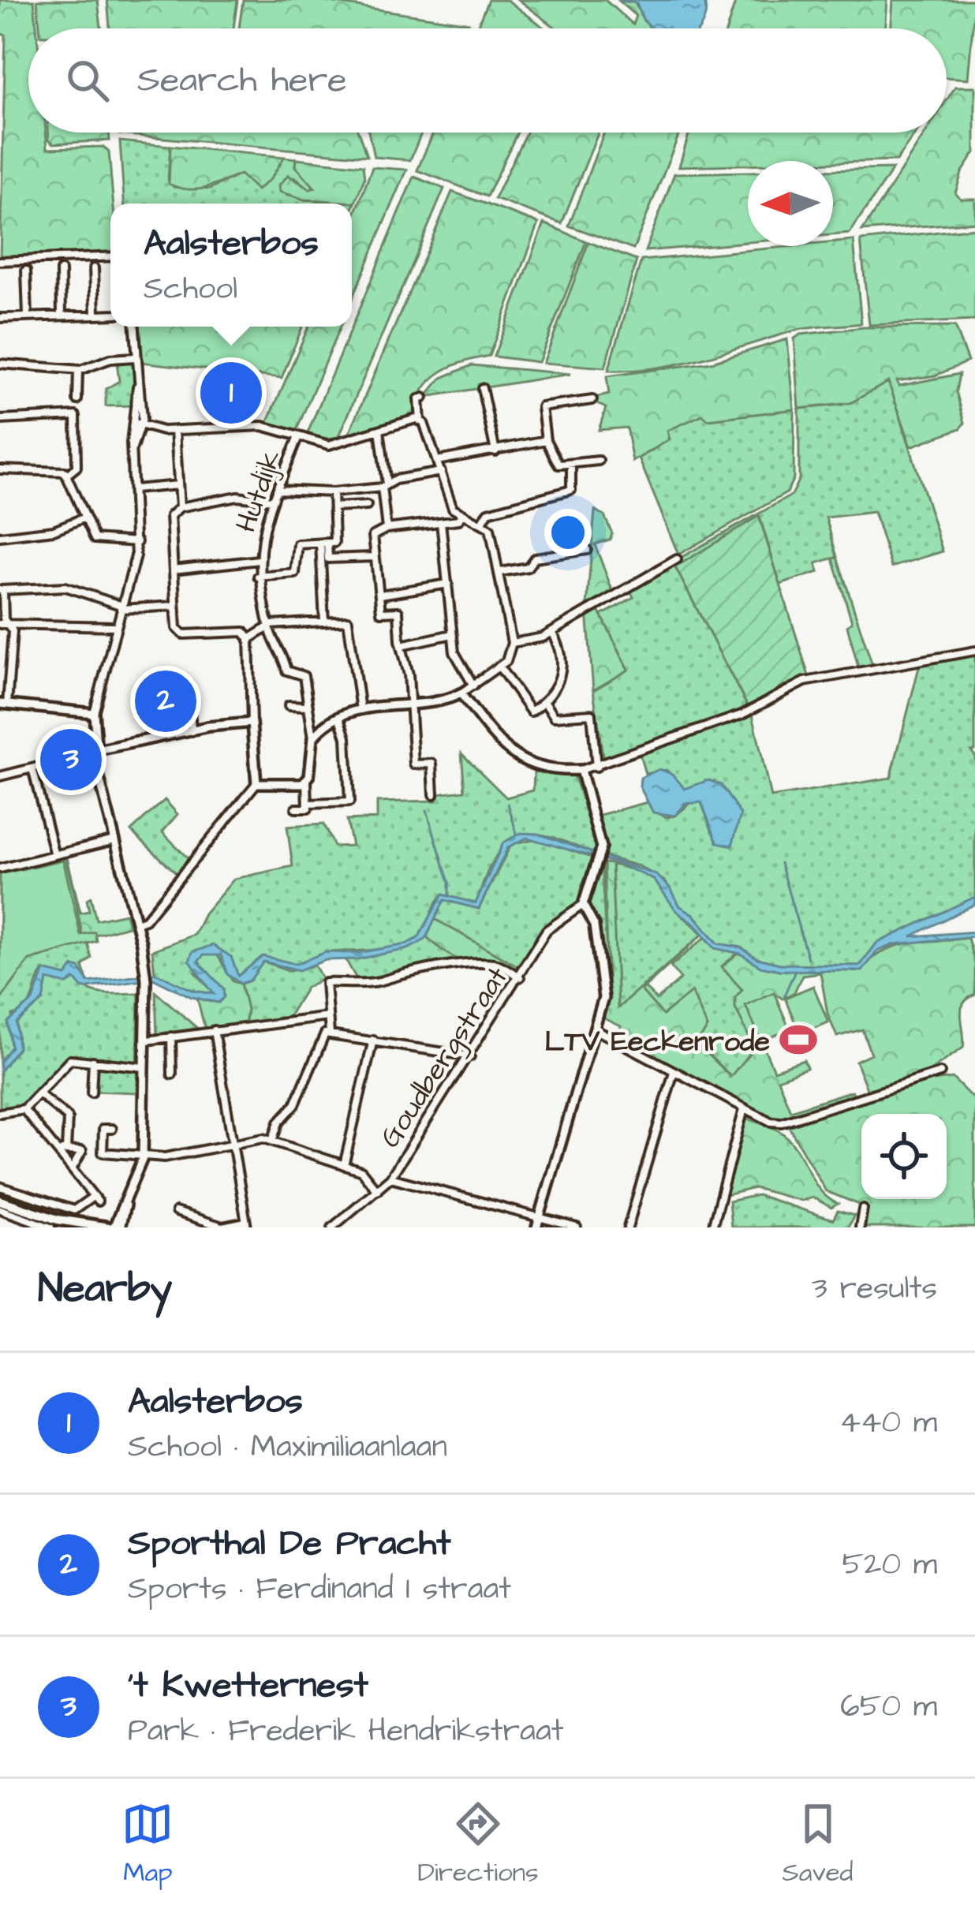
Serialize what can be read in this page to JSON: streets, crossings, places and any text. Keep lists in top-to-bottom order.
{
  "streets": {
    "street": ["Hutdijk", "Goudbergstraat"]
  },
  "places": {
    "sports": ["LTV Eeckenrode"]
  },
  "north": "left",
  "page": {
    "search": "Search here",
    "popup": ["Aalsterbos", "School"],
    "pins": ["1", "2", "3"],
    "heading": ["Nearby", "3 results"],
    "list": [
      {
        "mark": "1",
        "name": "Aalsterbos",
        "note": "School · Maximiliaanlaan",
        "value": "440 m"
      },
      {
        "mark": "2",
        "name": "Sporthal De Pracht",
        "note": "Sports · Ferdinand I straat",
        "value": "520 m"
      },
      {
        "mark": "3",
        "name": "'t Kwetternest",
        "note": "Park · Frederik Hendrikstraat",
        "value": "650 m"
      }
    ],
    "nav": ["Map", "Directions", "Saved"]
  }
}
